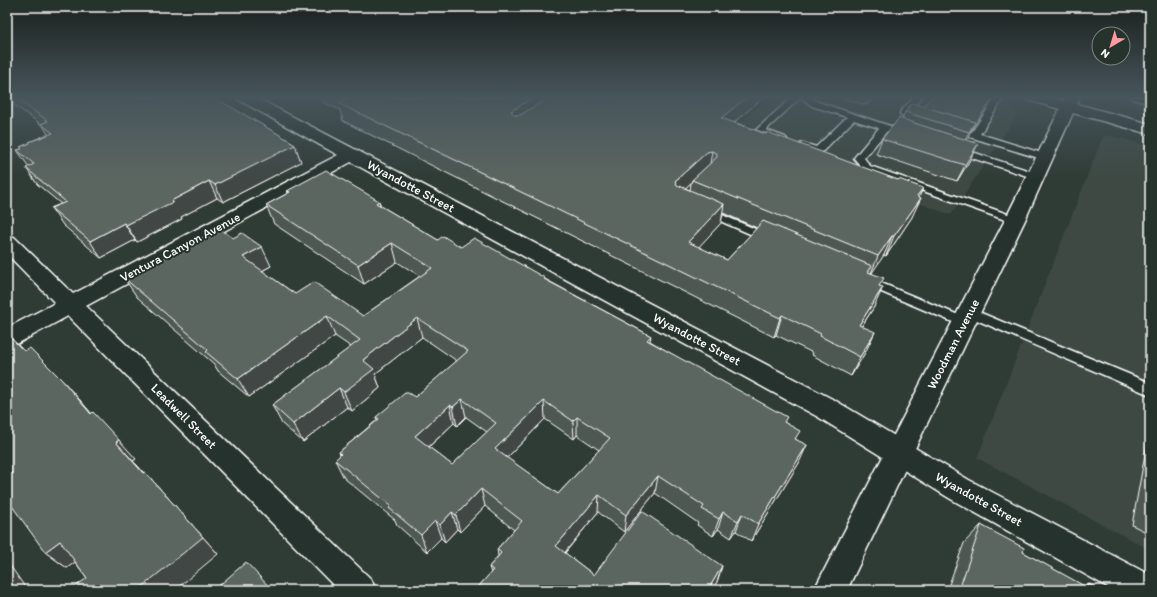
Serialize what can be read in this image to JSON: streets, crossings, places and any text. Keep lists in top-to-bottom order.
{
  "streets": {
    "street": [
      "Wyandotte Street",
      "Ventura Canyon Avenue",
      "Woodman Avenue",
      "Leadwell Street"
    ]
  },
  "crossings": [
    ["Wyandotte Street", "Ventura Canyon Avenue"],
    ["Wyandotte Street", "Woodman Avenue"],
    ["Ventura Canyon Avenue", "Leadwell Street"]
  ],
  "north": "bottom left"
}
